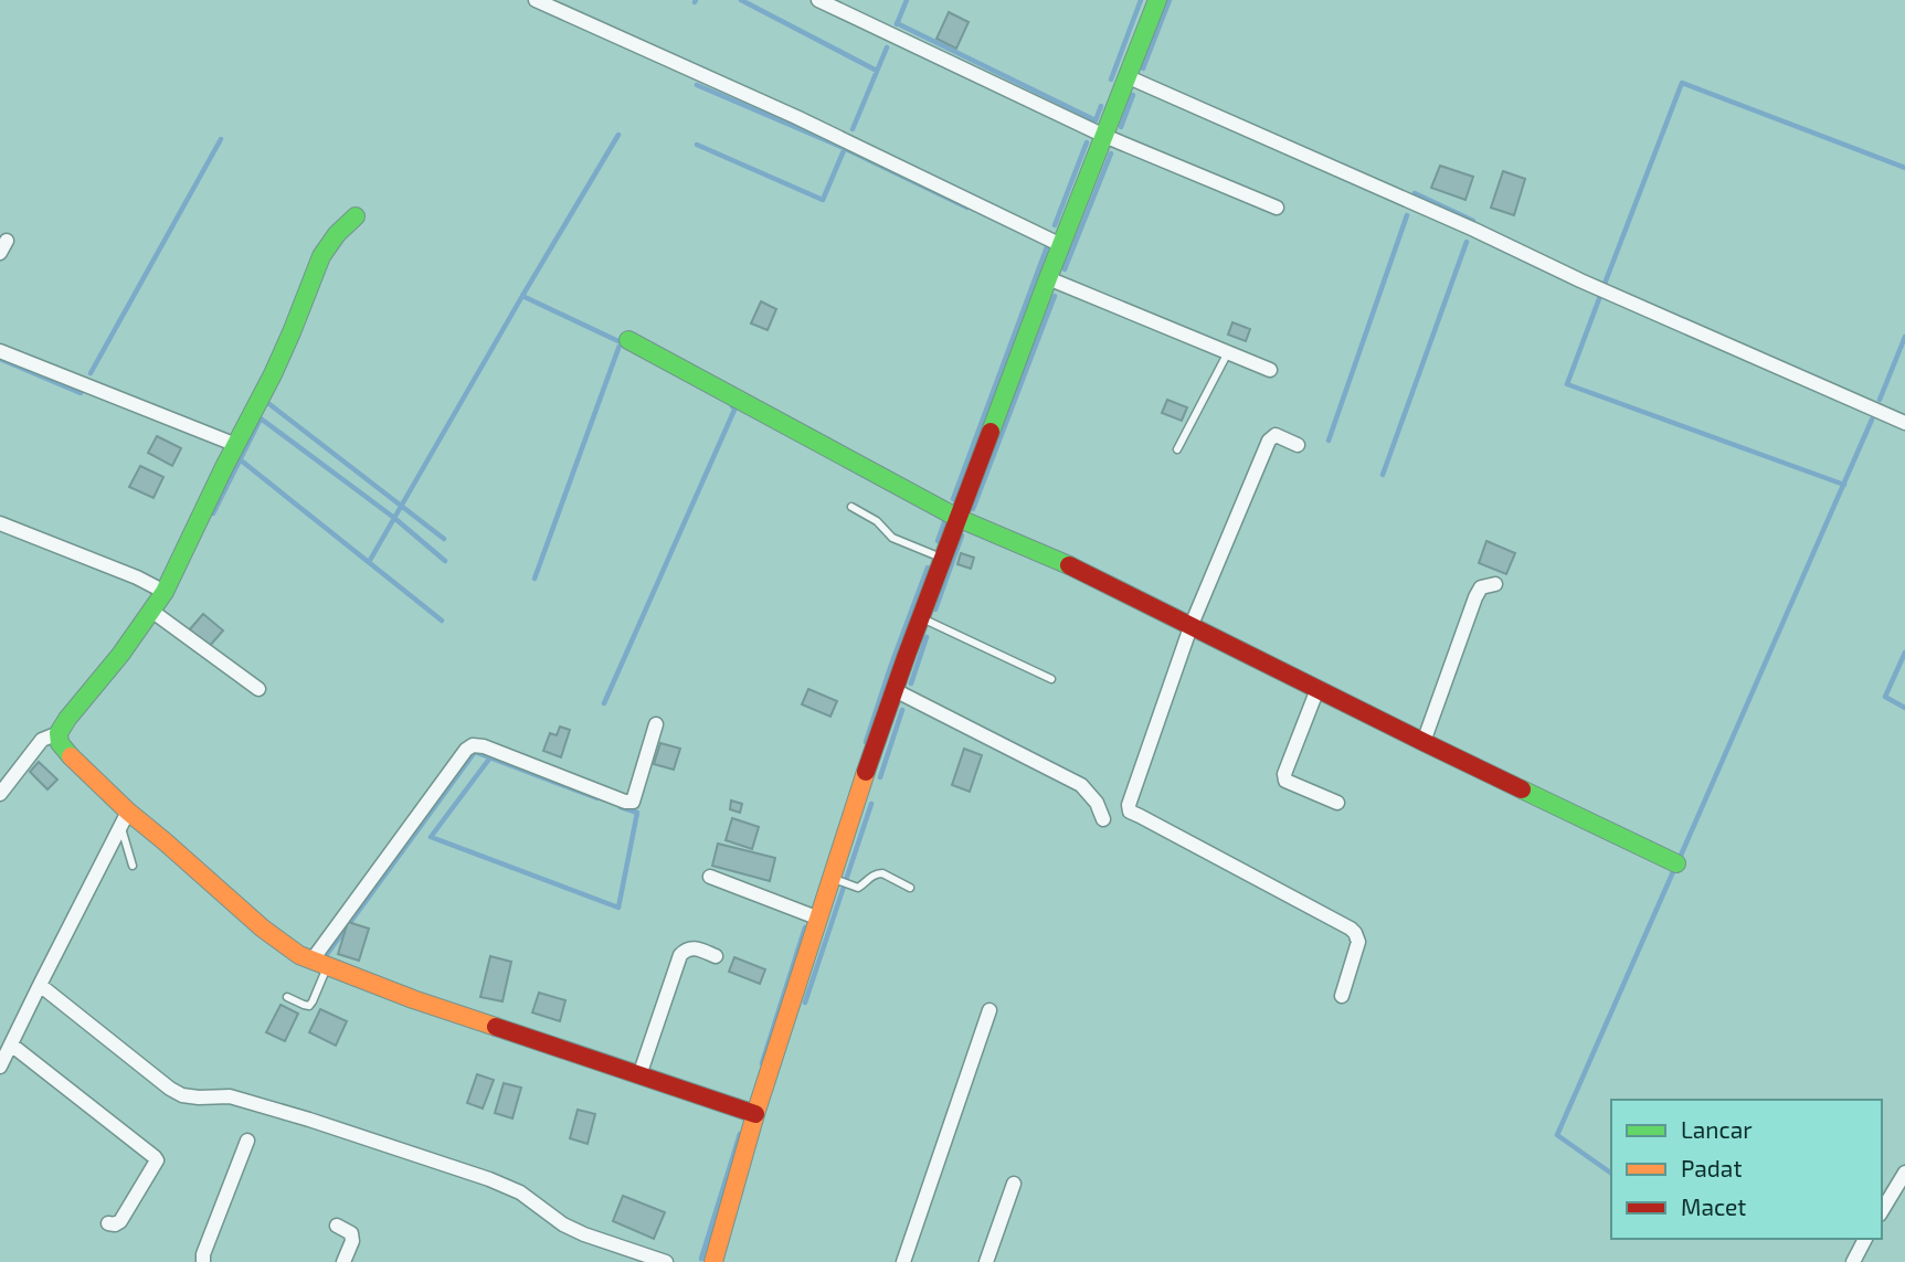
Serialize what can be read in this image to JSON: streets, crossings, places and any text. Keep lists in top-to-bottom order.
{
  "legend": ["Lancar", "Padat", "Macet"]
}
